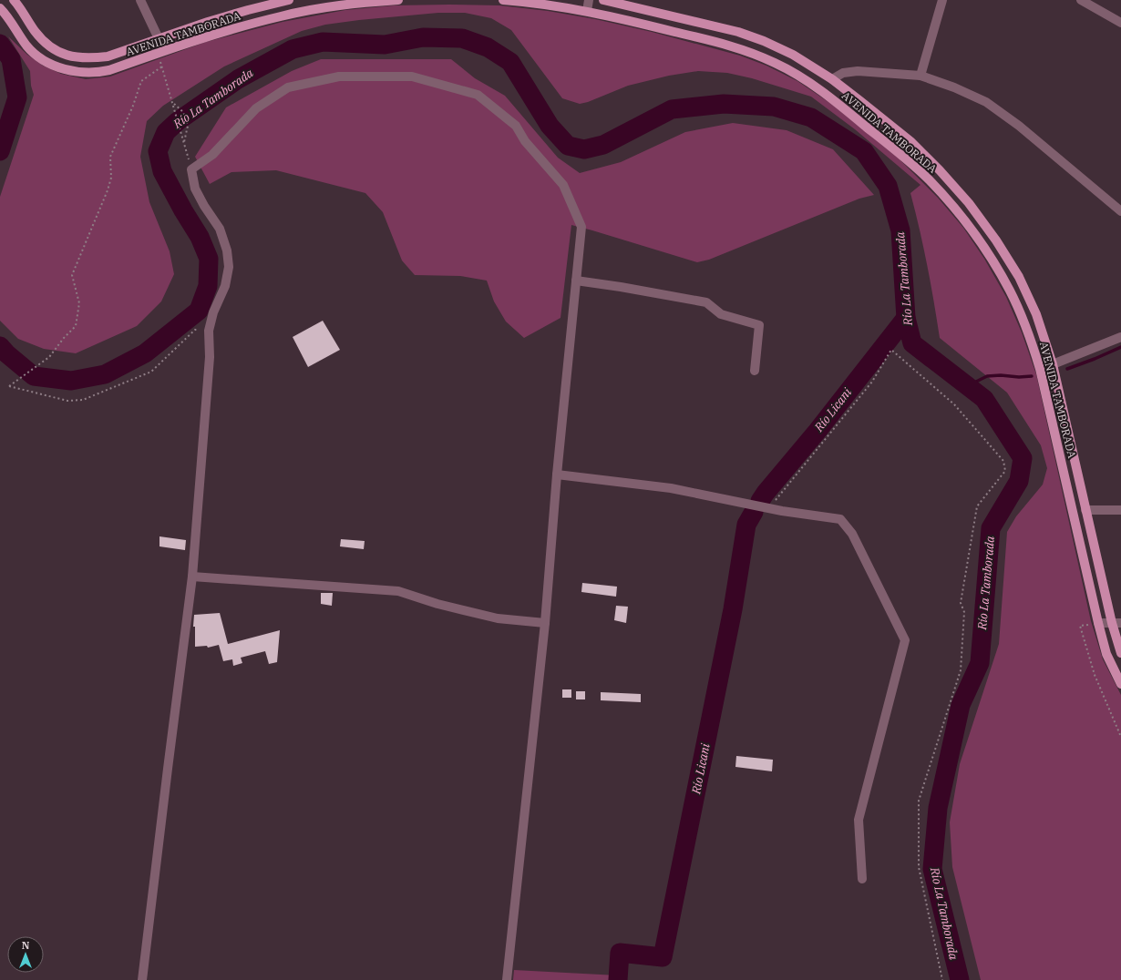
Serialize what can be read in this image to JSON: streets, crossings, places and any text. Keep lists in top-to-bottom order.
{
  "streets": {
    "main road": ["AVENIDA TAMBORADA"]
  },
  "water": ["Río La Tamborada", "Río Licani"],
  "north": "top"
}
